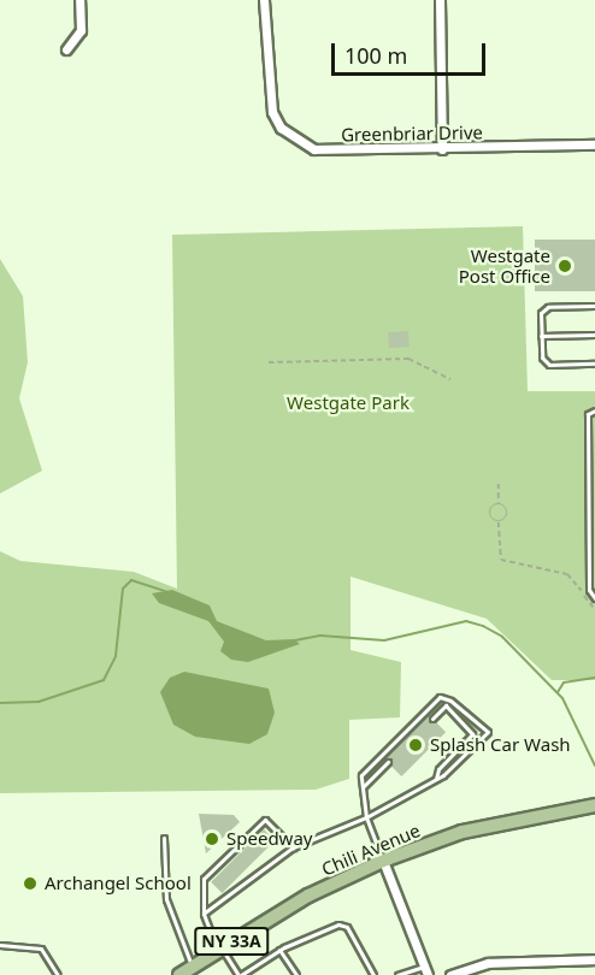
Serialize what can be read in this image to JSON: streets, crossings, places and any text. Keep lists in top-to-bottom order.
{
  "streets": {
    "main road": ["Chili Avenue", "NY 33A"],
    "street": ["Greenbriar Drive"]
  },
  "parks": ["Westgate Park"],
  "places": [
    "Westgate Post Office",
    "Splash Car Wash",
    "Speedway",
    "Archangel School"
  ],
  "scale_bar": "100 m"
}
